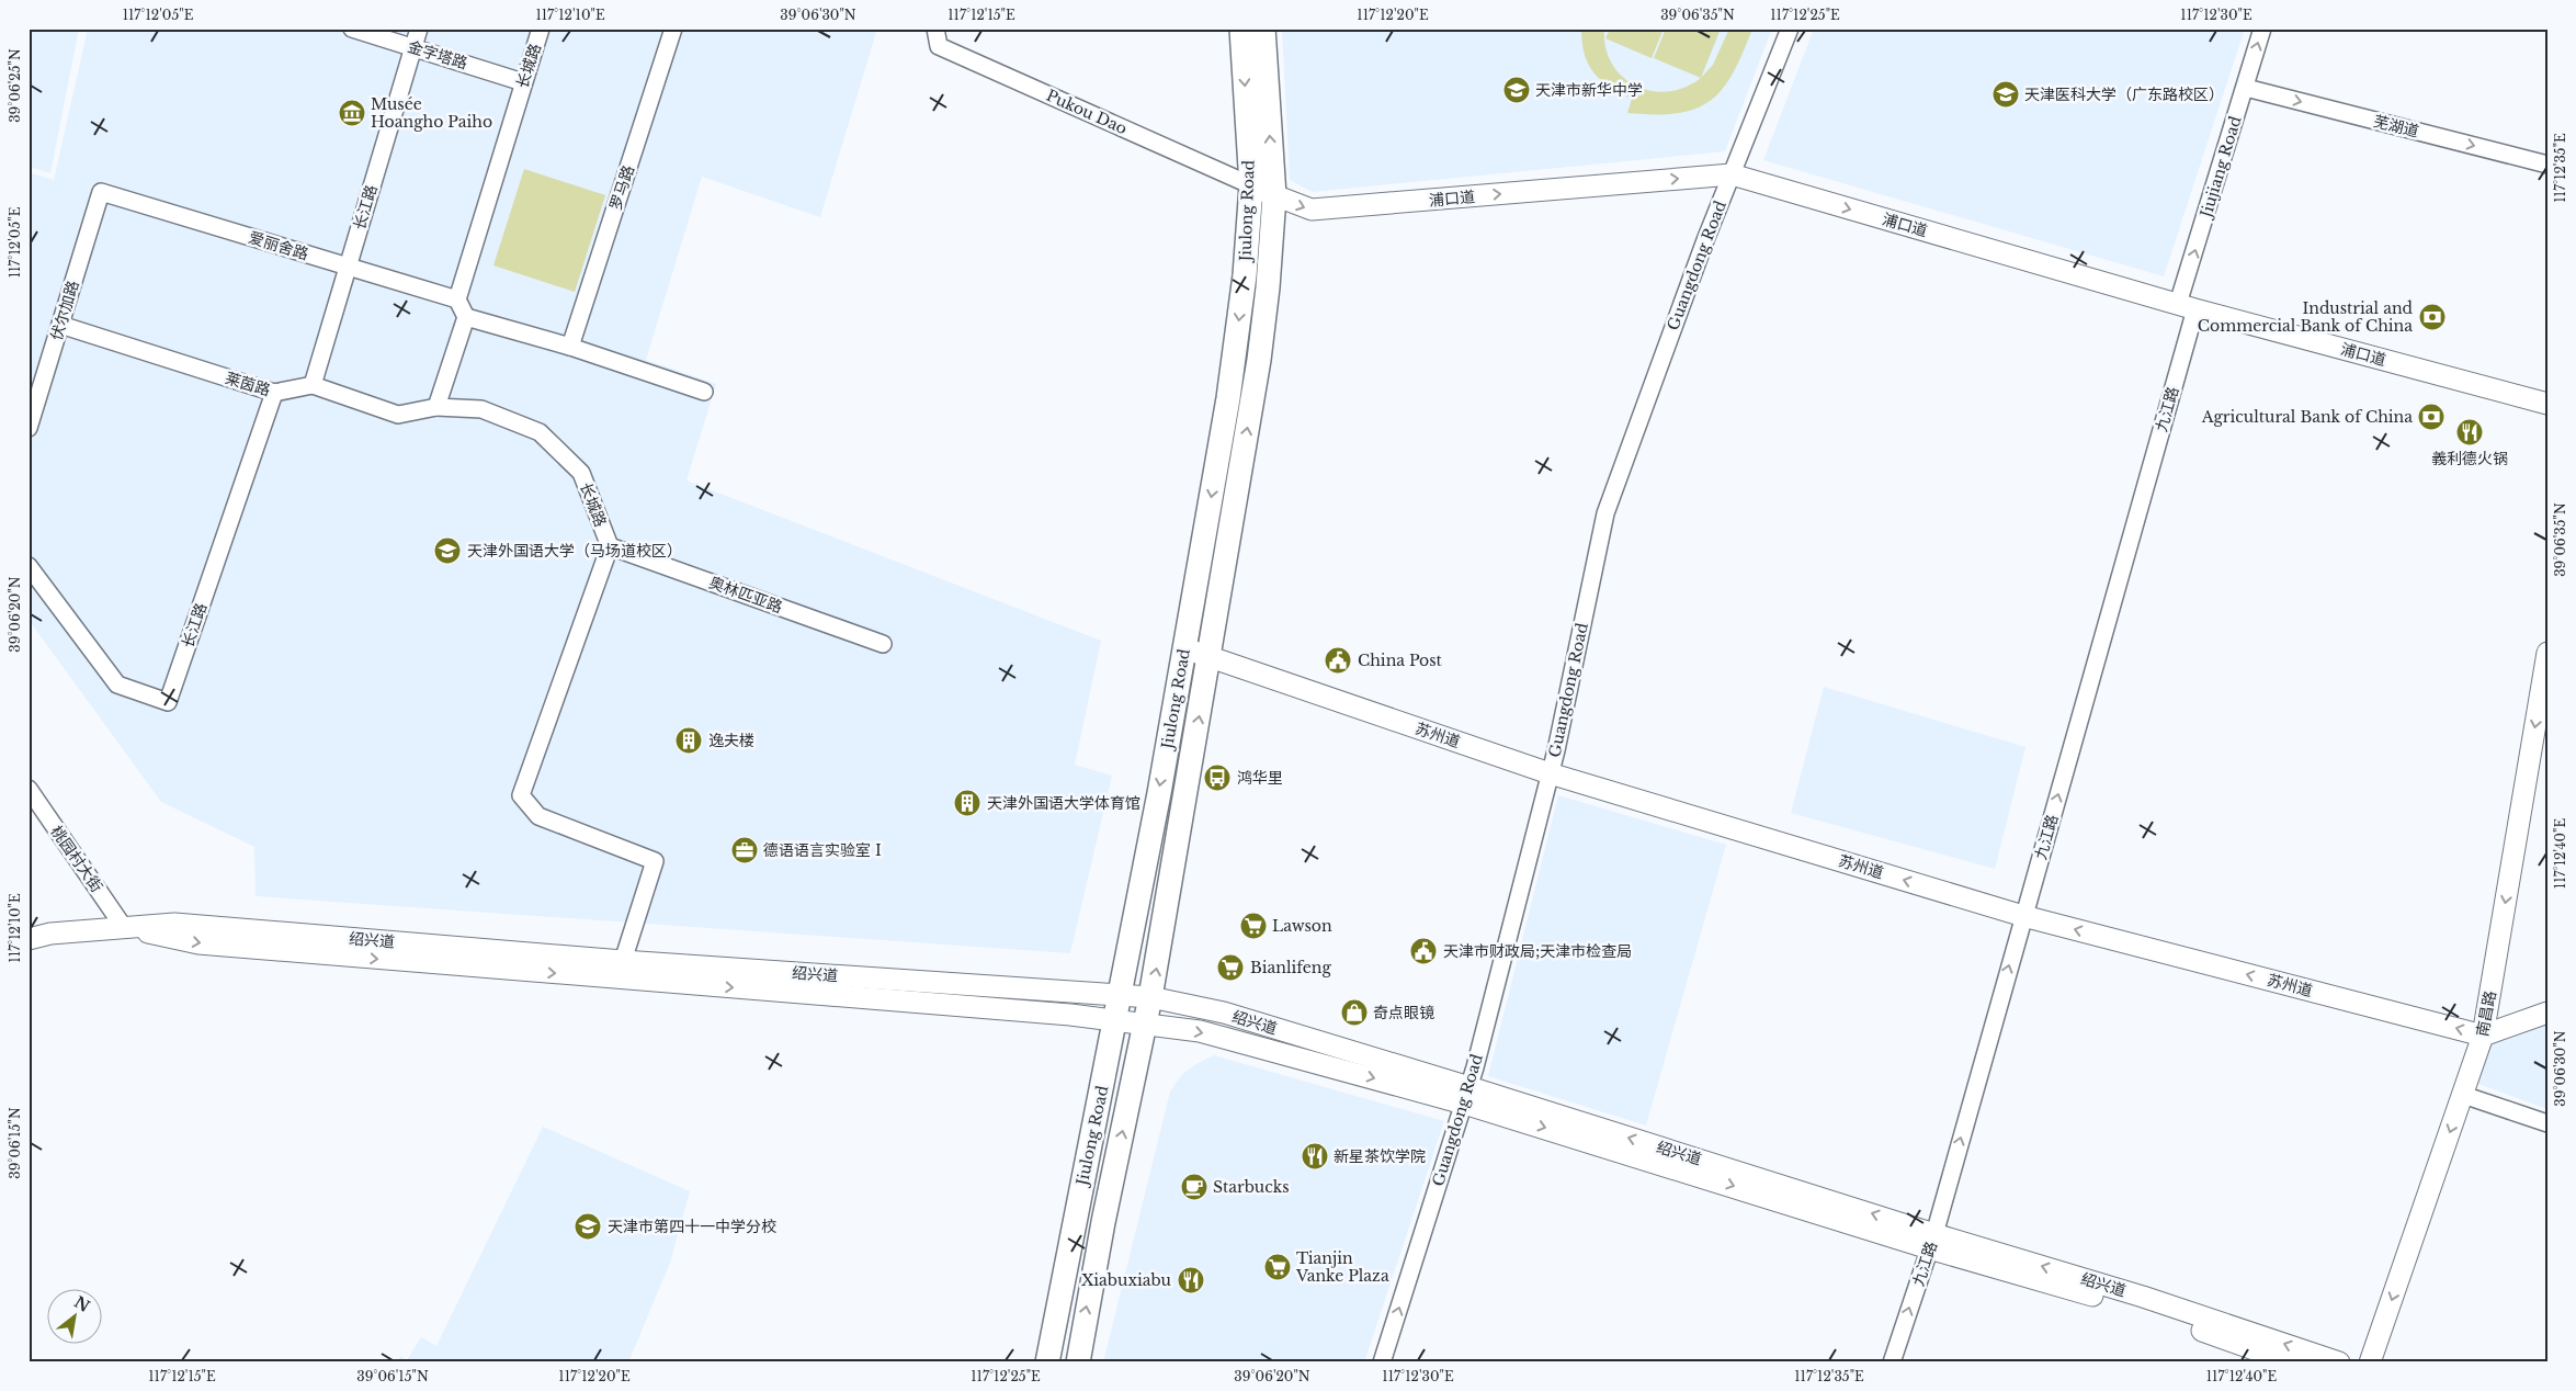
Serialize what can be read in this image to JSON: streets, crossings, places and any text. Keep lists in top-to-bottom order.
{
  "streets": {
    "main road": ["Jiulong Road"],
    "street": [
      "金字塔路",
      "长城路",
      "Pukou Dao",
      "芜湖道",
      "Jiujiang Road",
      "罗马路",
      "浦口道",
      "长江路",
      "爱丽舍路",
      "Guangdong Road",
      "伏尔加路",
      "莱茵路",
      "九江路",
      "奥林匹亚路",
      "苏州道",
      "桃园村大街",
      "绍兴道",
      "南昌路"
    ]
  },
  "crossings": [
    ["金字塔路", "长城路"],
    ["金字塔路", "长江路"],
    ["长城路", "爱丽舍路"],
    ["长城路", "奥林匹亚路"],
    ["长城路", "绍兴道"],
    ["Pukou Dao", "浦口道"],
    ["Pukou Dao", "Jiulong Road"],
    ["芜湖道", "Jiujiang Road"],
    ["Jiujiang Road", "浦口道"],
    ["Jiujiang Road", "九江路"],
    ["浦口道", "Jiulong Road"],
    ["浦口道", "Guangdong Road"],
    ["浦口道", "九江路"],
    ["长江路", "爱丽舍路"],
    ["长江路", "莱茵路"],
    ["Jiulong Road", "苏州道"],
    ["Jiulong Road", "绍兴道"],
    ["爱丽舍路", "伏尔加路"],
    ["Guangdong Road", "苏州道"],
    ["Guangdong Road", "绍兴道"],
    ["伏尔加路", "莱茵路"],
    ["九江路", "苏州道"],
    ["九江路", "绍兴道"],
    ["苏州道", "南昌路"],
    ["桃园村大街", "绍兴道"]
  ],
  "one_way": [
    "芜湖道",
    "Jiujiang Road",
    "浦口道",
    "九江路",
    "苏州道",
    "南昌路"
  ],
  "places": {
    "school or university": [
      "天津市新华中学",
      "天津医科大学（广东路校区）",
      "天津外国语大学（马场道校区）",
      "天津市第四十一中学分校"
    ],
    "museum": ["Musée Hoangho Paiho"],
    "bank": ["Industrial and Commercial Bank of China", "Agricultural Bank of China"],
    "restaurant": ["義利德火锅", "新星茶饮学院", "Xiabuxiabu"],
    "public building": ["China Post", "天津市财政局;天津市检查局"],
    "building": ["逸夫楼", "天津外国语大学体育馆"],
    "bus stop": ["鸿华里"],
    "office": ["德语语言实验室 I"],
    "supermarket": ["Lawson", "Bianlifeng", "Tianjin Vanke Plaza"],
    "shop": ["奇点眼镜"],
    "cafe": ["Starbucks"]
  },
  "north": "top right",
  "coordinates": [
    "117°12'05\"E",
    "117°12'10\"E",
    "39°06'30\"N",
    "117°12'15\"E",
    "117°12'20\"E",
    "39°06'35\"N",
    "117°12'25\"E",
    "117°12'30\"E",
    "39°06'25\"N",
    "117°12'35\"E",
    "39°06'20\"N",
    "117°12'40\"E",
    "39°06'15\"N"
  ]
}
